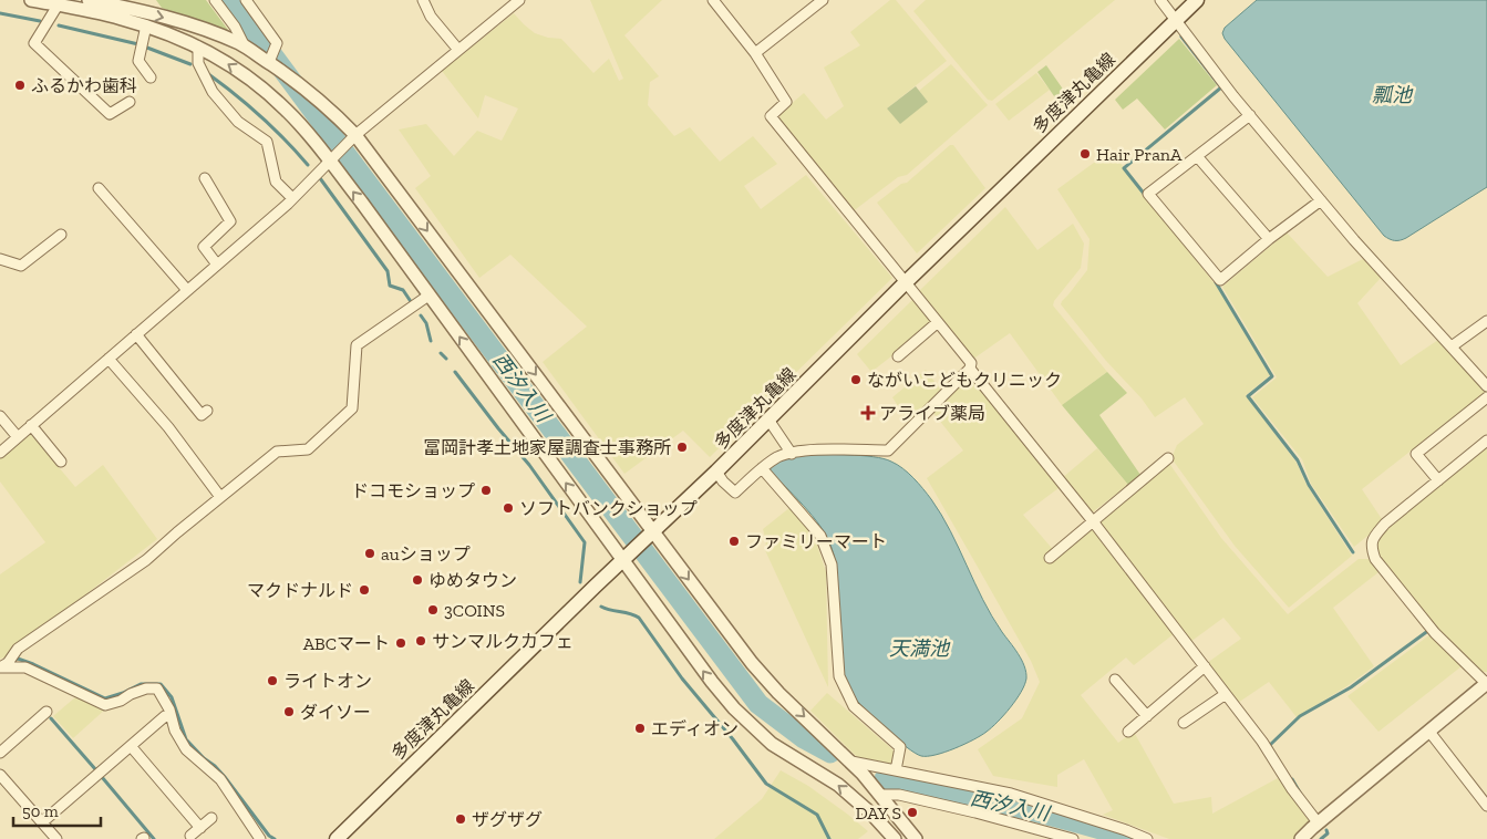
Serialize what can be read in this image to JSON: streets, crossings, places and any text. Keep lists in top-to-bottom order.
{
  "streets": {
    "main road": ["多度津丸亀線"]
  },
  "water": ["瓢池", "西汐入川", "天満池"],
  "places": {
    "other": [
      "ふるかわ歯科",
      "Hair PranA",
      "ながいこどもクリニック",
      "冨岡計孝土地家屋調査士事務所",
      "ドコモショップ",
      "ソフトバンクショップ",
      "ファミリーマート",
      "auショップ",
      "ゆめタウン",
      "マクドナルド",
      "3COINS",
      "サンマルクカフェ",
      "ABCマート",
      "ライトオン",
      "ダイソー",
      "エディオン",
      "DAY S",
      "ザグザグ"
    ],
    "health": ["アライブ薬局"]
  },
  "scale_bar": "50 m"
}
